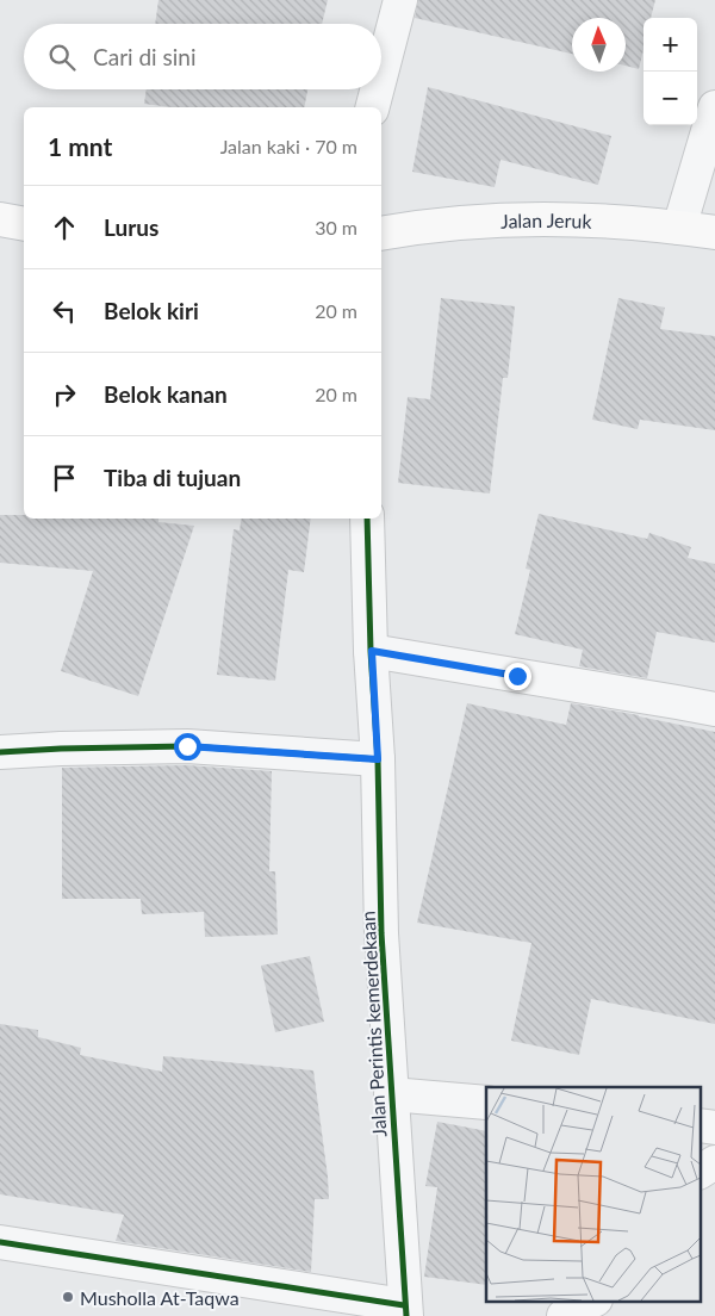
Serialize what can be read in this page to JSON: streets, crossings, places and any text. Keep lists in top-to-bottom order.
{
  "streets": {
    "main road": ["Jalan Jeruk"],
    "street": ["Jalan Perintis kemerdekaan"]
  },
  "places": ["Musholla At-Taqwa"],
  "north": "top",
  "page": {
    "map_buttons": ["+", "−"],
    "search": "Cari di sini",
    "heading": ["1 mnt", "Jalan kaki · 70 m"],
    "list": [
      ["Lurus", "30 m"],
      ["Belok kiri", "20 m"],
      ["Belok kanan", "20 m"],
      "Tiba di tujuan"
    ]
  }
}
